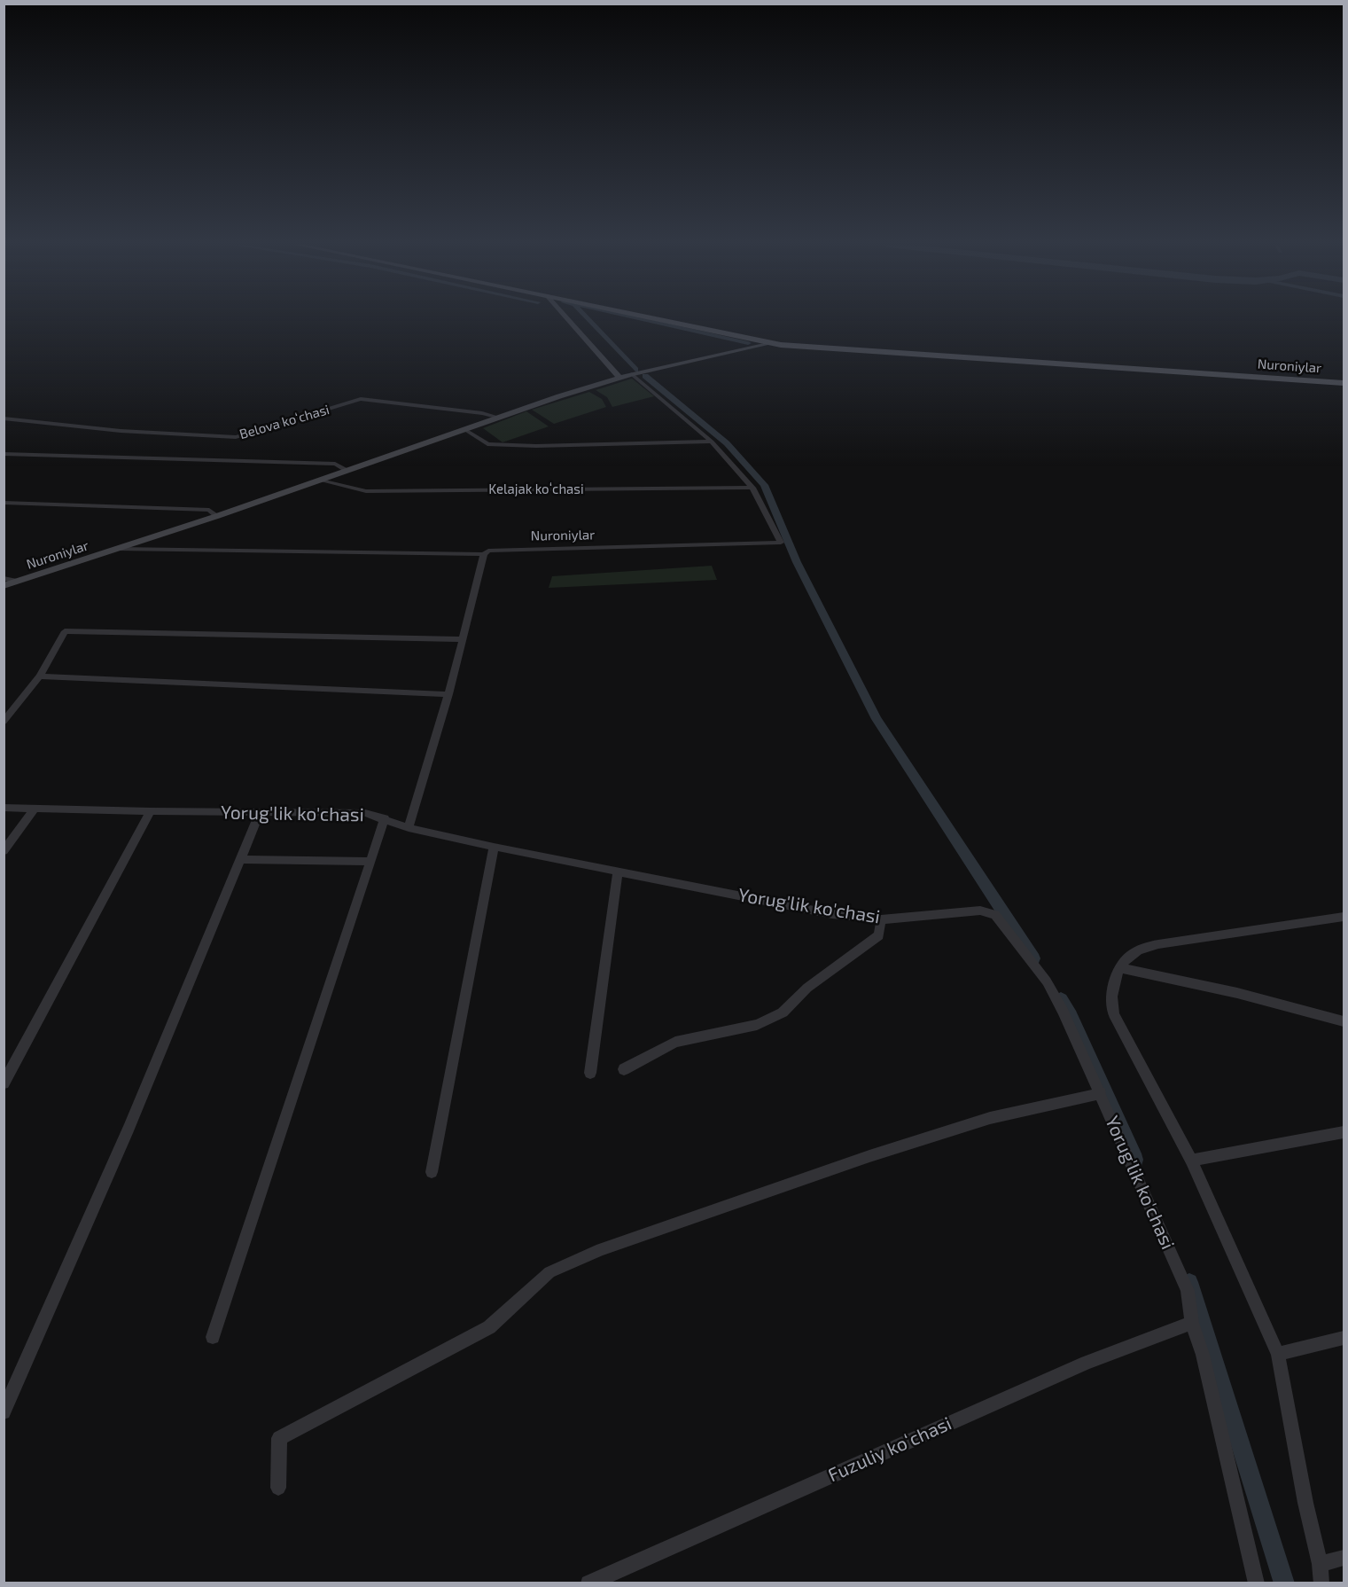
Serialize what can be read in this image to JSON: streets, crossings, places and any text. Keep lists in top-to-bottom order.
{
  "streets": {
    "main road": ["Nuroniylar"],
    "street": [
      "Belova koʻchasi",
      "Kelajak koʻchasi",
      "Yorug'lik ko'chasi",
      "Fuzuliy koʻchasi"
    ]
  },
  "crossings": [
    ["Nuroniylar", "Belova koʻchasi"],
    ["Nuroniylar", "Kelajak koʻchasi"],
    ["Yorug'lik ko'chasi", "Fuzuliy koʻchasi"]
  ]
}
